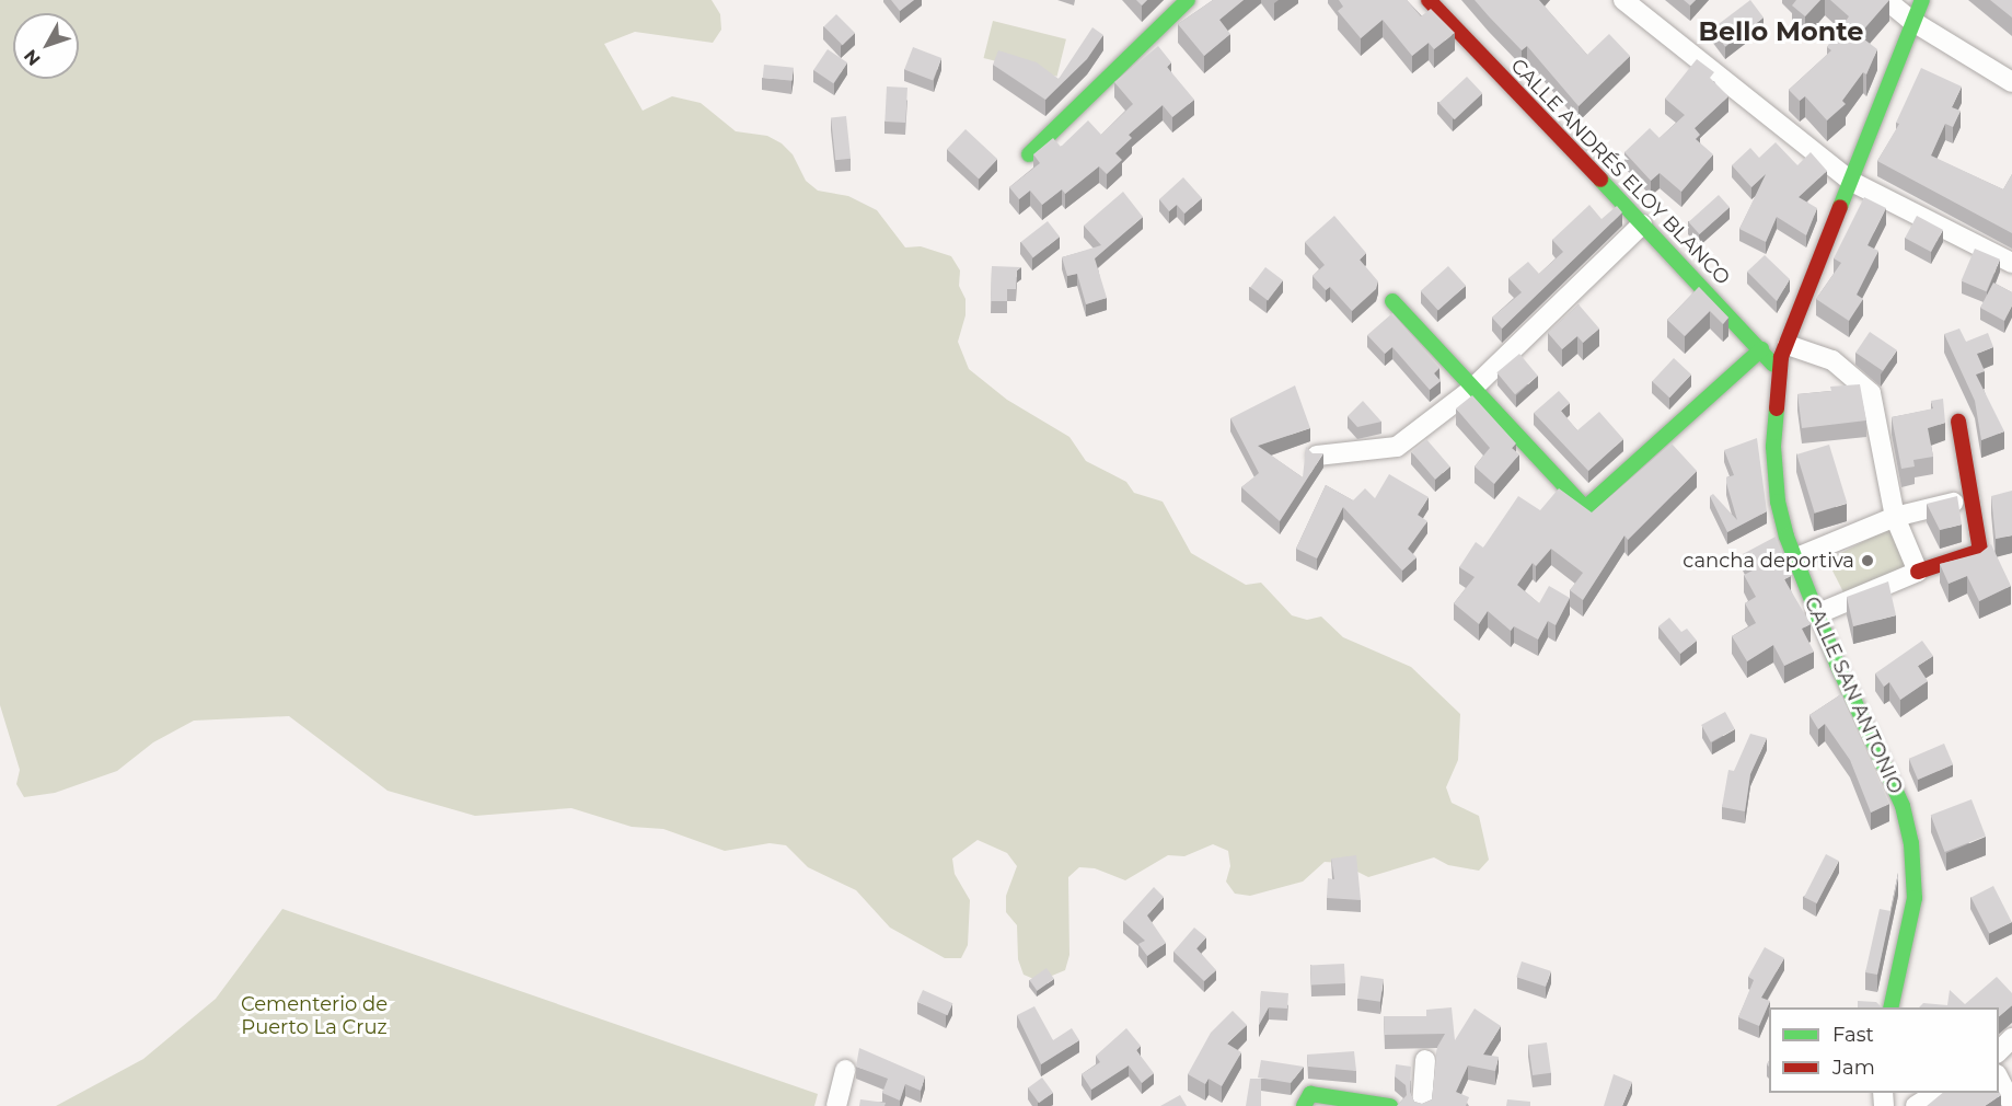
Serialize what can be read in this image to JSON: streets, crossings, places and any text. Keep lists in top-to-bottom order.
{
  "streets": {
    "street": ["CALLE ANDRÉS ELOY BLANCO", "CALLE SAN ANTONIO"]
  },
  "crossings": [
    ["CALLE ANDRÉS ELOY BLANCO", "CALLE SAN ANTONIO"]
  ],
  "districts": ["Bello Monte"],
  "parks": ["Cementerio de Puerto La Cruz"],
  "places": ["cancha deportiva"],
  "legend": ["Fast", "Jam"],
  "north": "bottom left"
}
